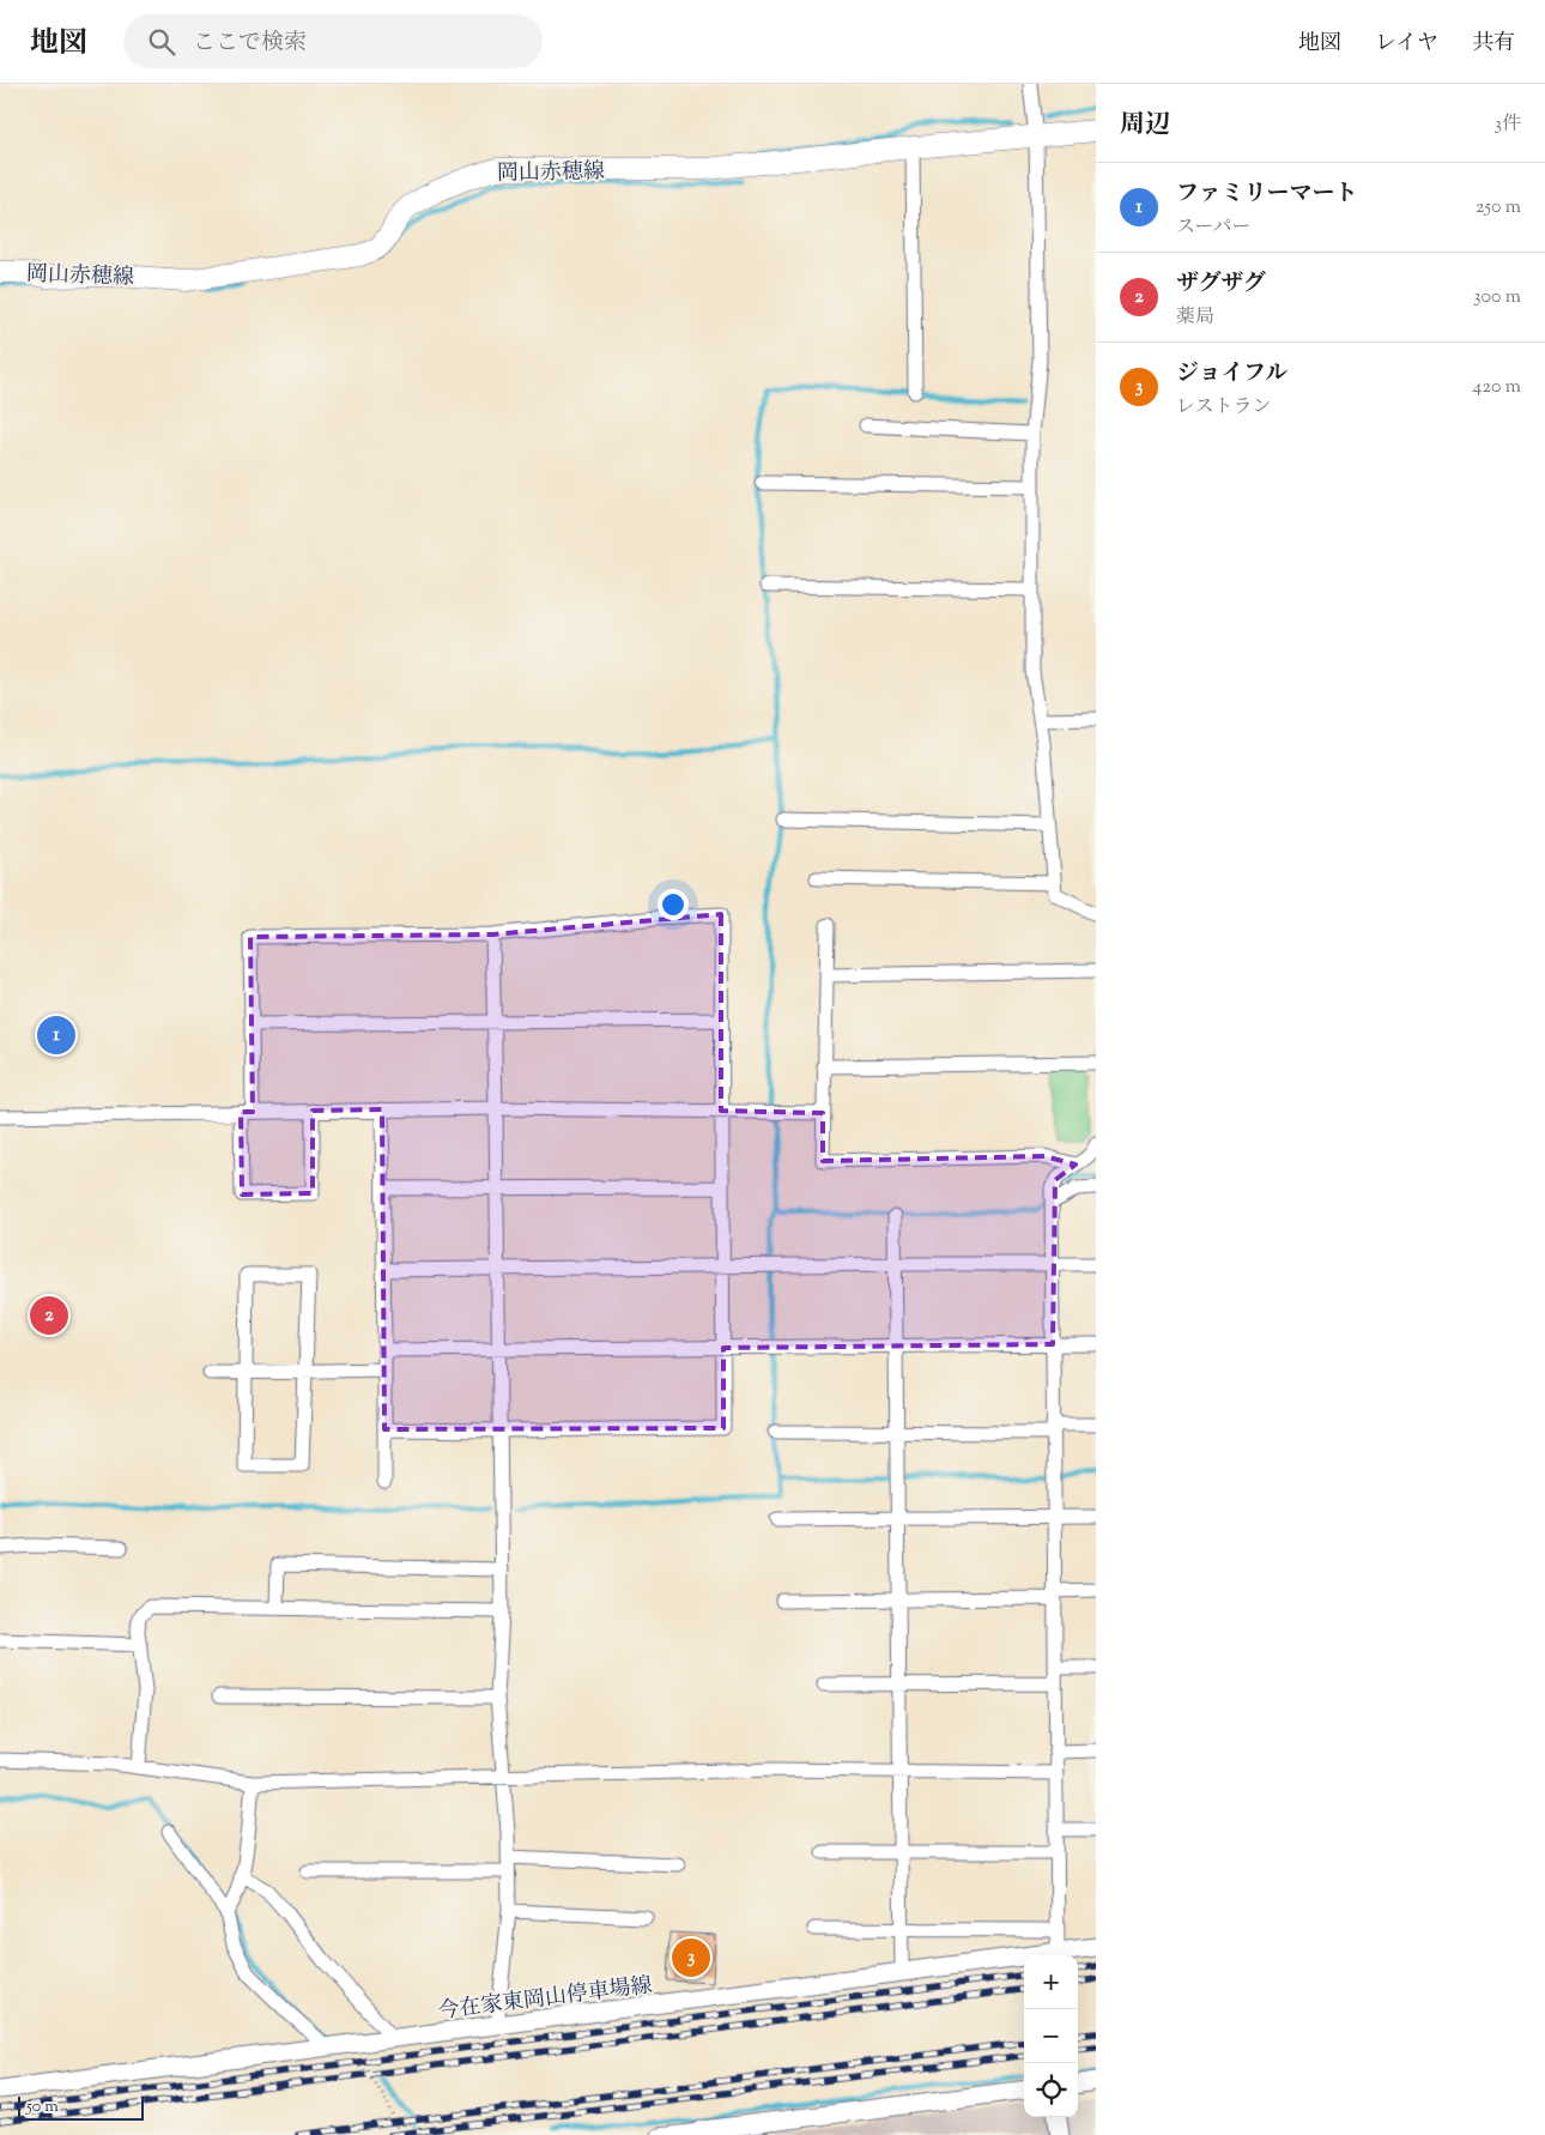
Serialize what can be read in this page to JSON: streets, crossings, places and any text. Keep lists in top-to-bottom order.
{
  "streets": {
    "main road": ["岡山赤穂線", "今在家東岡山停車場線"]
  },
  "scale_bar": "50 m",
  "page": {
    "header": "地図",
    "search": "ここで検索",
    "nav": ["地図", "レイヤ", "共有"],
    "heading": ["周辺", "3件"],
    "list": [
      {
        "mark": "1",
        "name": "ファミリーマート",
        "note": "スーパー",
        "value": "250 m"
      },
      {
        "mark": "2",
        "name": "ザグザグ",
        "note": "薬局",
        "value": "300 m"
      },
      {
        "mark": "3",
        "name": "ジョイフル",
        "note": "レストラン",
        "value": "420 m"
      }
    ],
    "pins": ["1", "2", "3"],
    "map_buttons": ["+", "−"],
    "scale": "50 m"
  }
}
